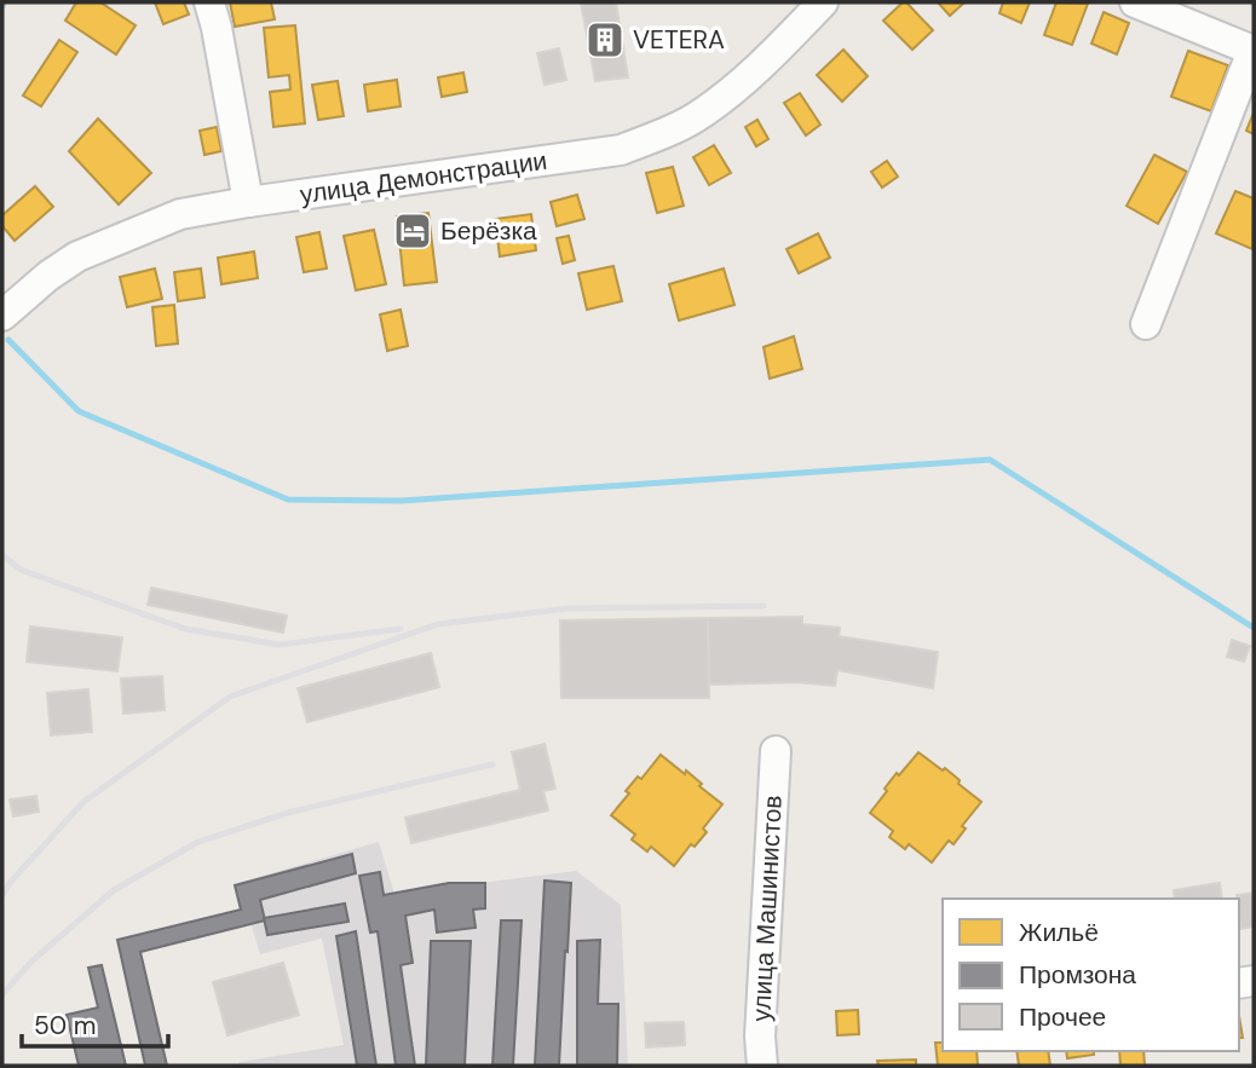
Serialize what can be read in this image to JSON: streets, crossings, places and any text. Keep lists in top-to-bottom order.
{
  "streets": {
    "street": ["улица Демонстрации", "улица Машинистов"]
  },
  "places": {
    "building": ["VETERA"],
    "hotel": ["Берёзка"]
  },
  "legend": ["Жильё", "Промзона", "Прочее"],
  "scale_bar": "50 m"
}
